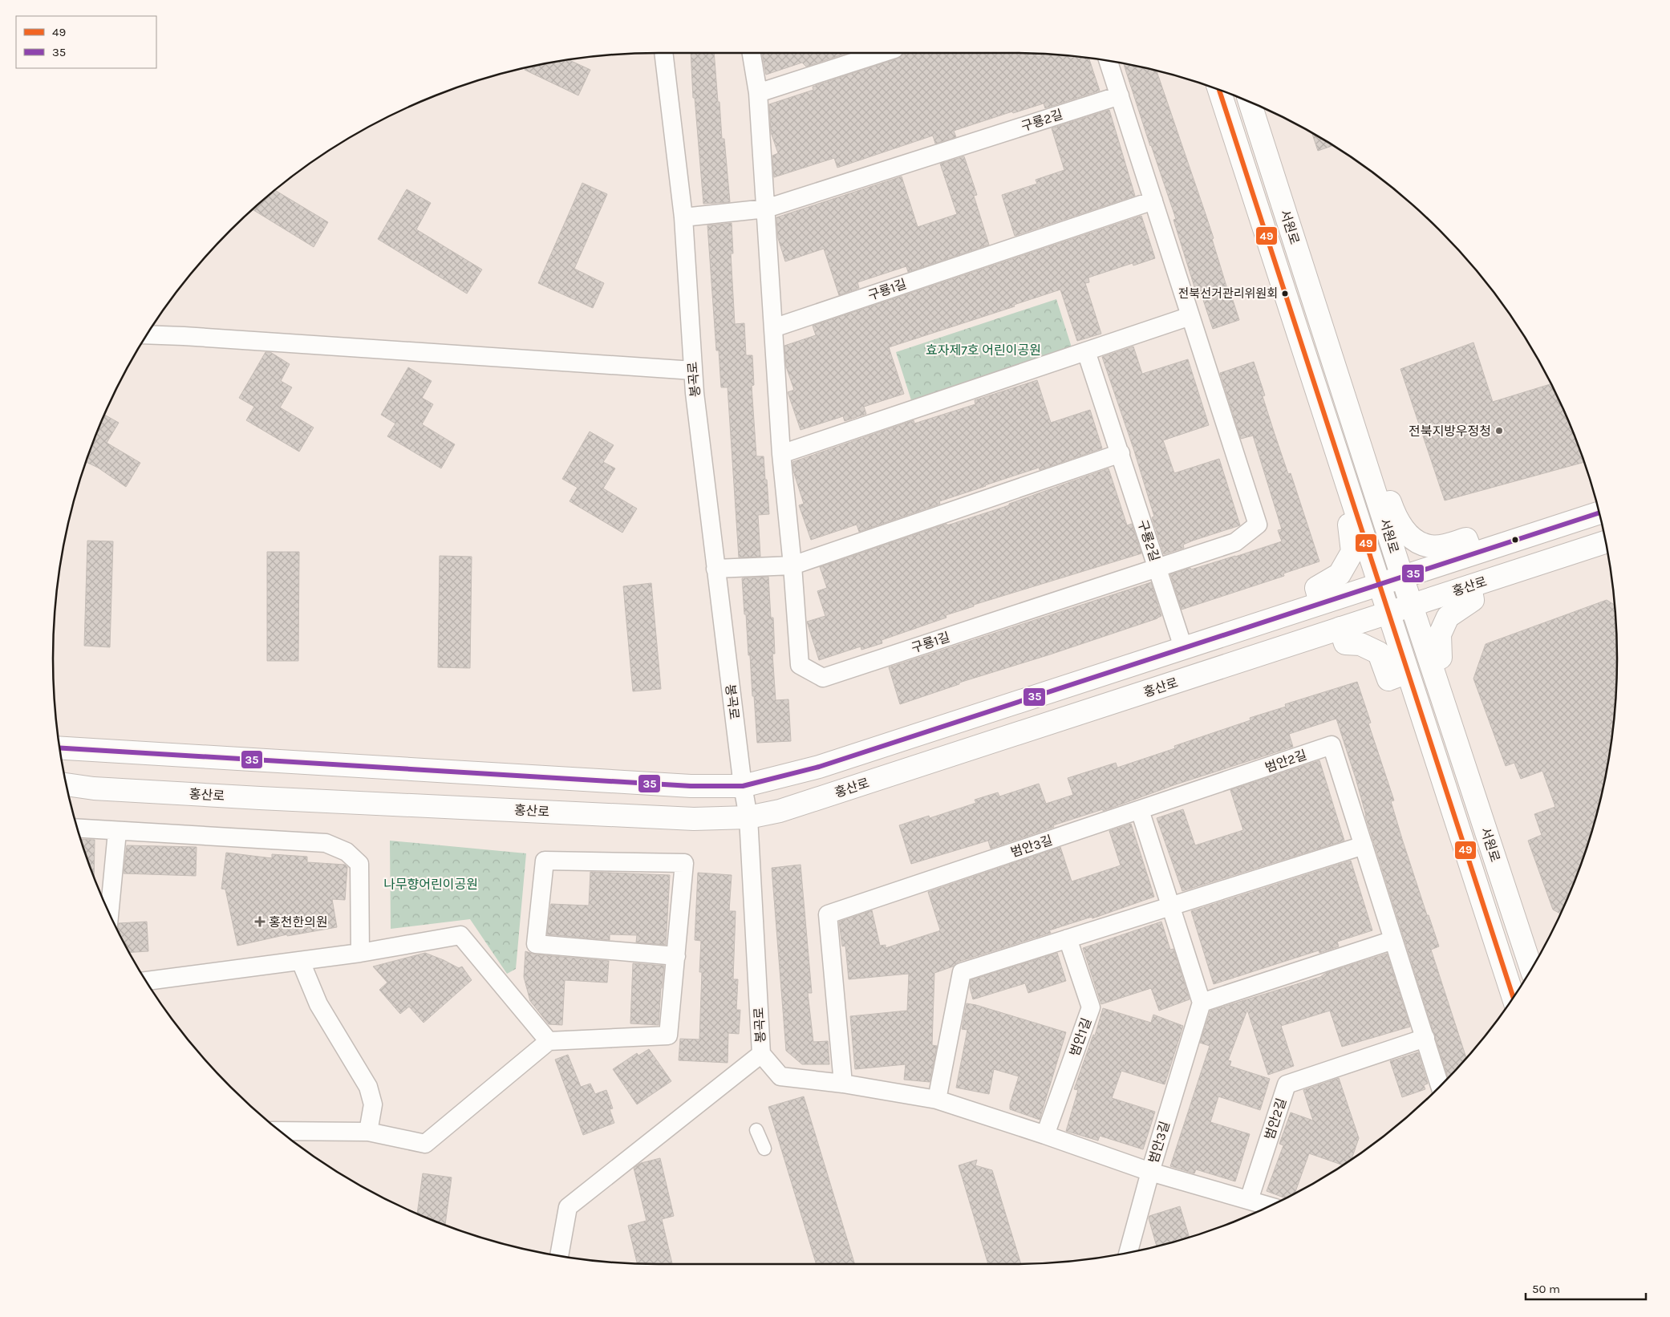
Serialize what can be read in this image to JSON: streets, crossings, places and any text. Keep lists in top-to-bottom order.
{
  "streets": {
    "street": [
      "구룡2길",
      "서원로",
      "구룡1길",
      "봉곡로",
      "홍산로",
      "범안2길",
      "범안3길",
      "범안1길"
    ]
  },
  "crossings": [
    ["구룡2길", "구룡1길"],
    ["서원로", "홍산로"],
    ["봉곡로", "홍산로"],
    ["범안2길", "범안3길"]
  ],
  "parks": ["효자제7호 어린이공원", "나무향어린이공원"],
  "places": {
    "other": ["전북선거관리위원회", "전북지방우정청"],
    "health": ["홍천한의원"]
  },
  "lines": ["transit line 49", "transit line 35"],
  "legend": ["49", "35"],
  "scale_bar": "50 m"
}
